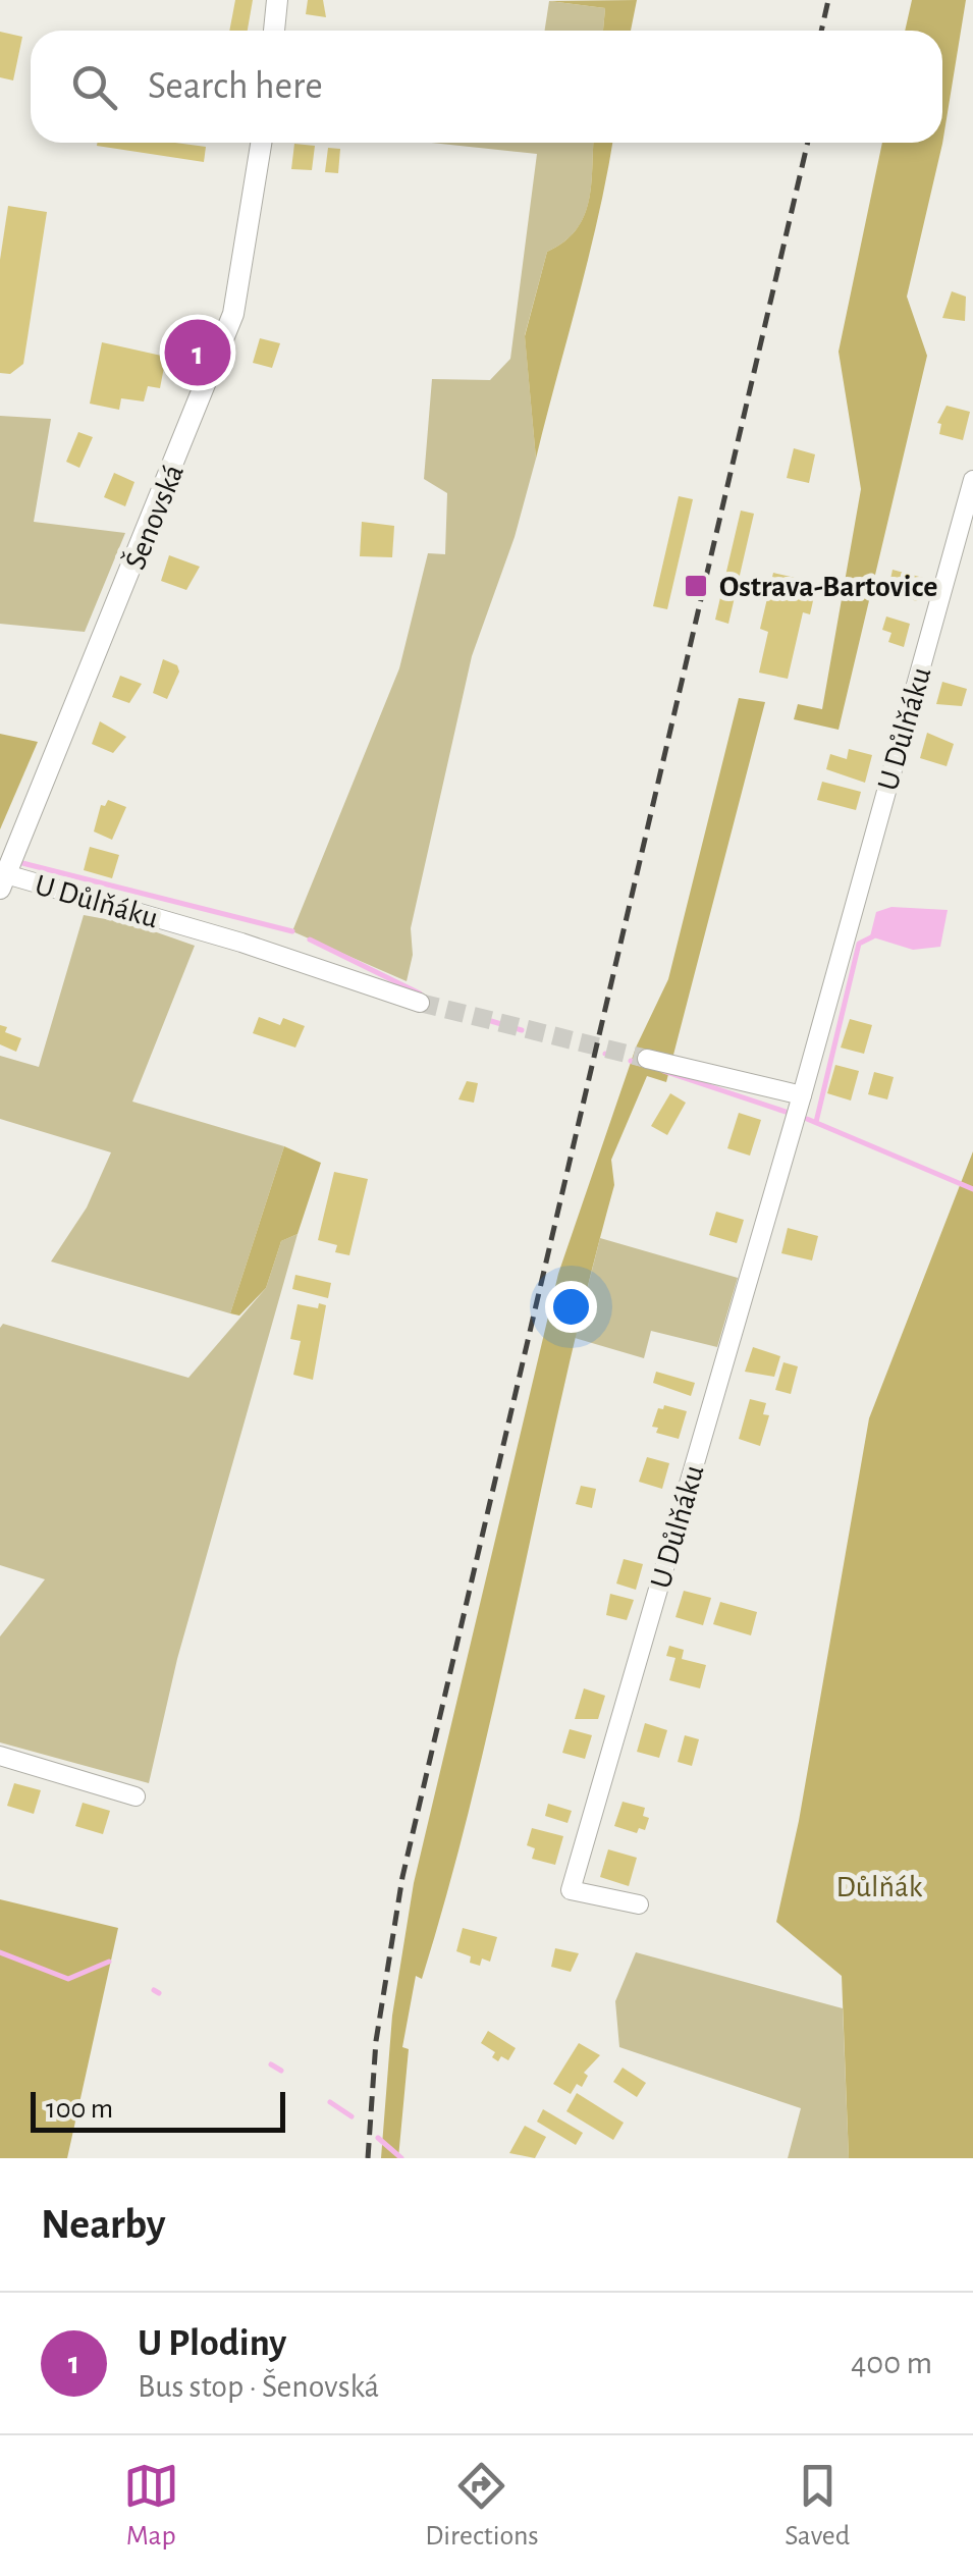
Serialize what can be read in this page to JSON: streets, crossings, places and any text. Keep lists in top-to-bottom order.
{
  "streets": {
    "street": ["Šenovská", "U Důlňáku"]
  },
  "crossings": [
    ["Šenovská", "U Důlňáku"]
  ],
  "parks": ["Důlňák"],
  "places": {
    "transit": ["Ostrava-Bartovice"]
  },
  "scale_bar": "100 m",
  "page": {
    "search": "Search here",
    "pins": "1",
    "scale": "100 m",
    "heading": "Nearby",
    "list": [
      {
        "mark": "1",
        "name": "U Plodiny",
        "note": "Bus stop · Šenovská",
        "value": "400 m"
      }
    ],
    "nav": ["Map", "Directions", "Saved"]
  }
}
